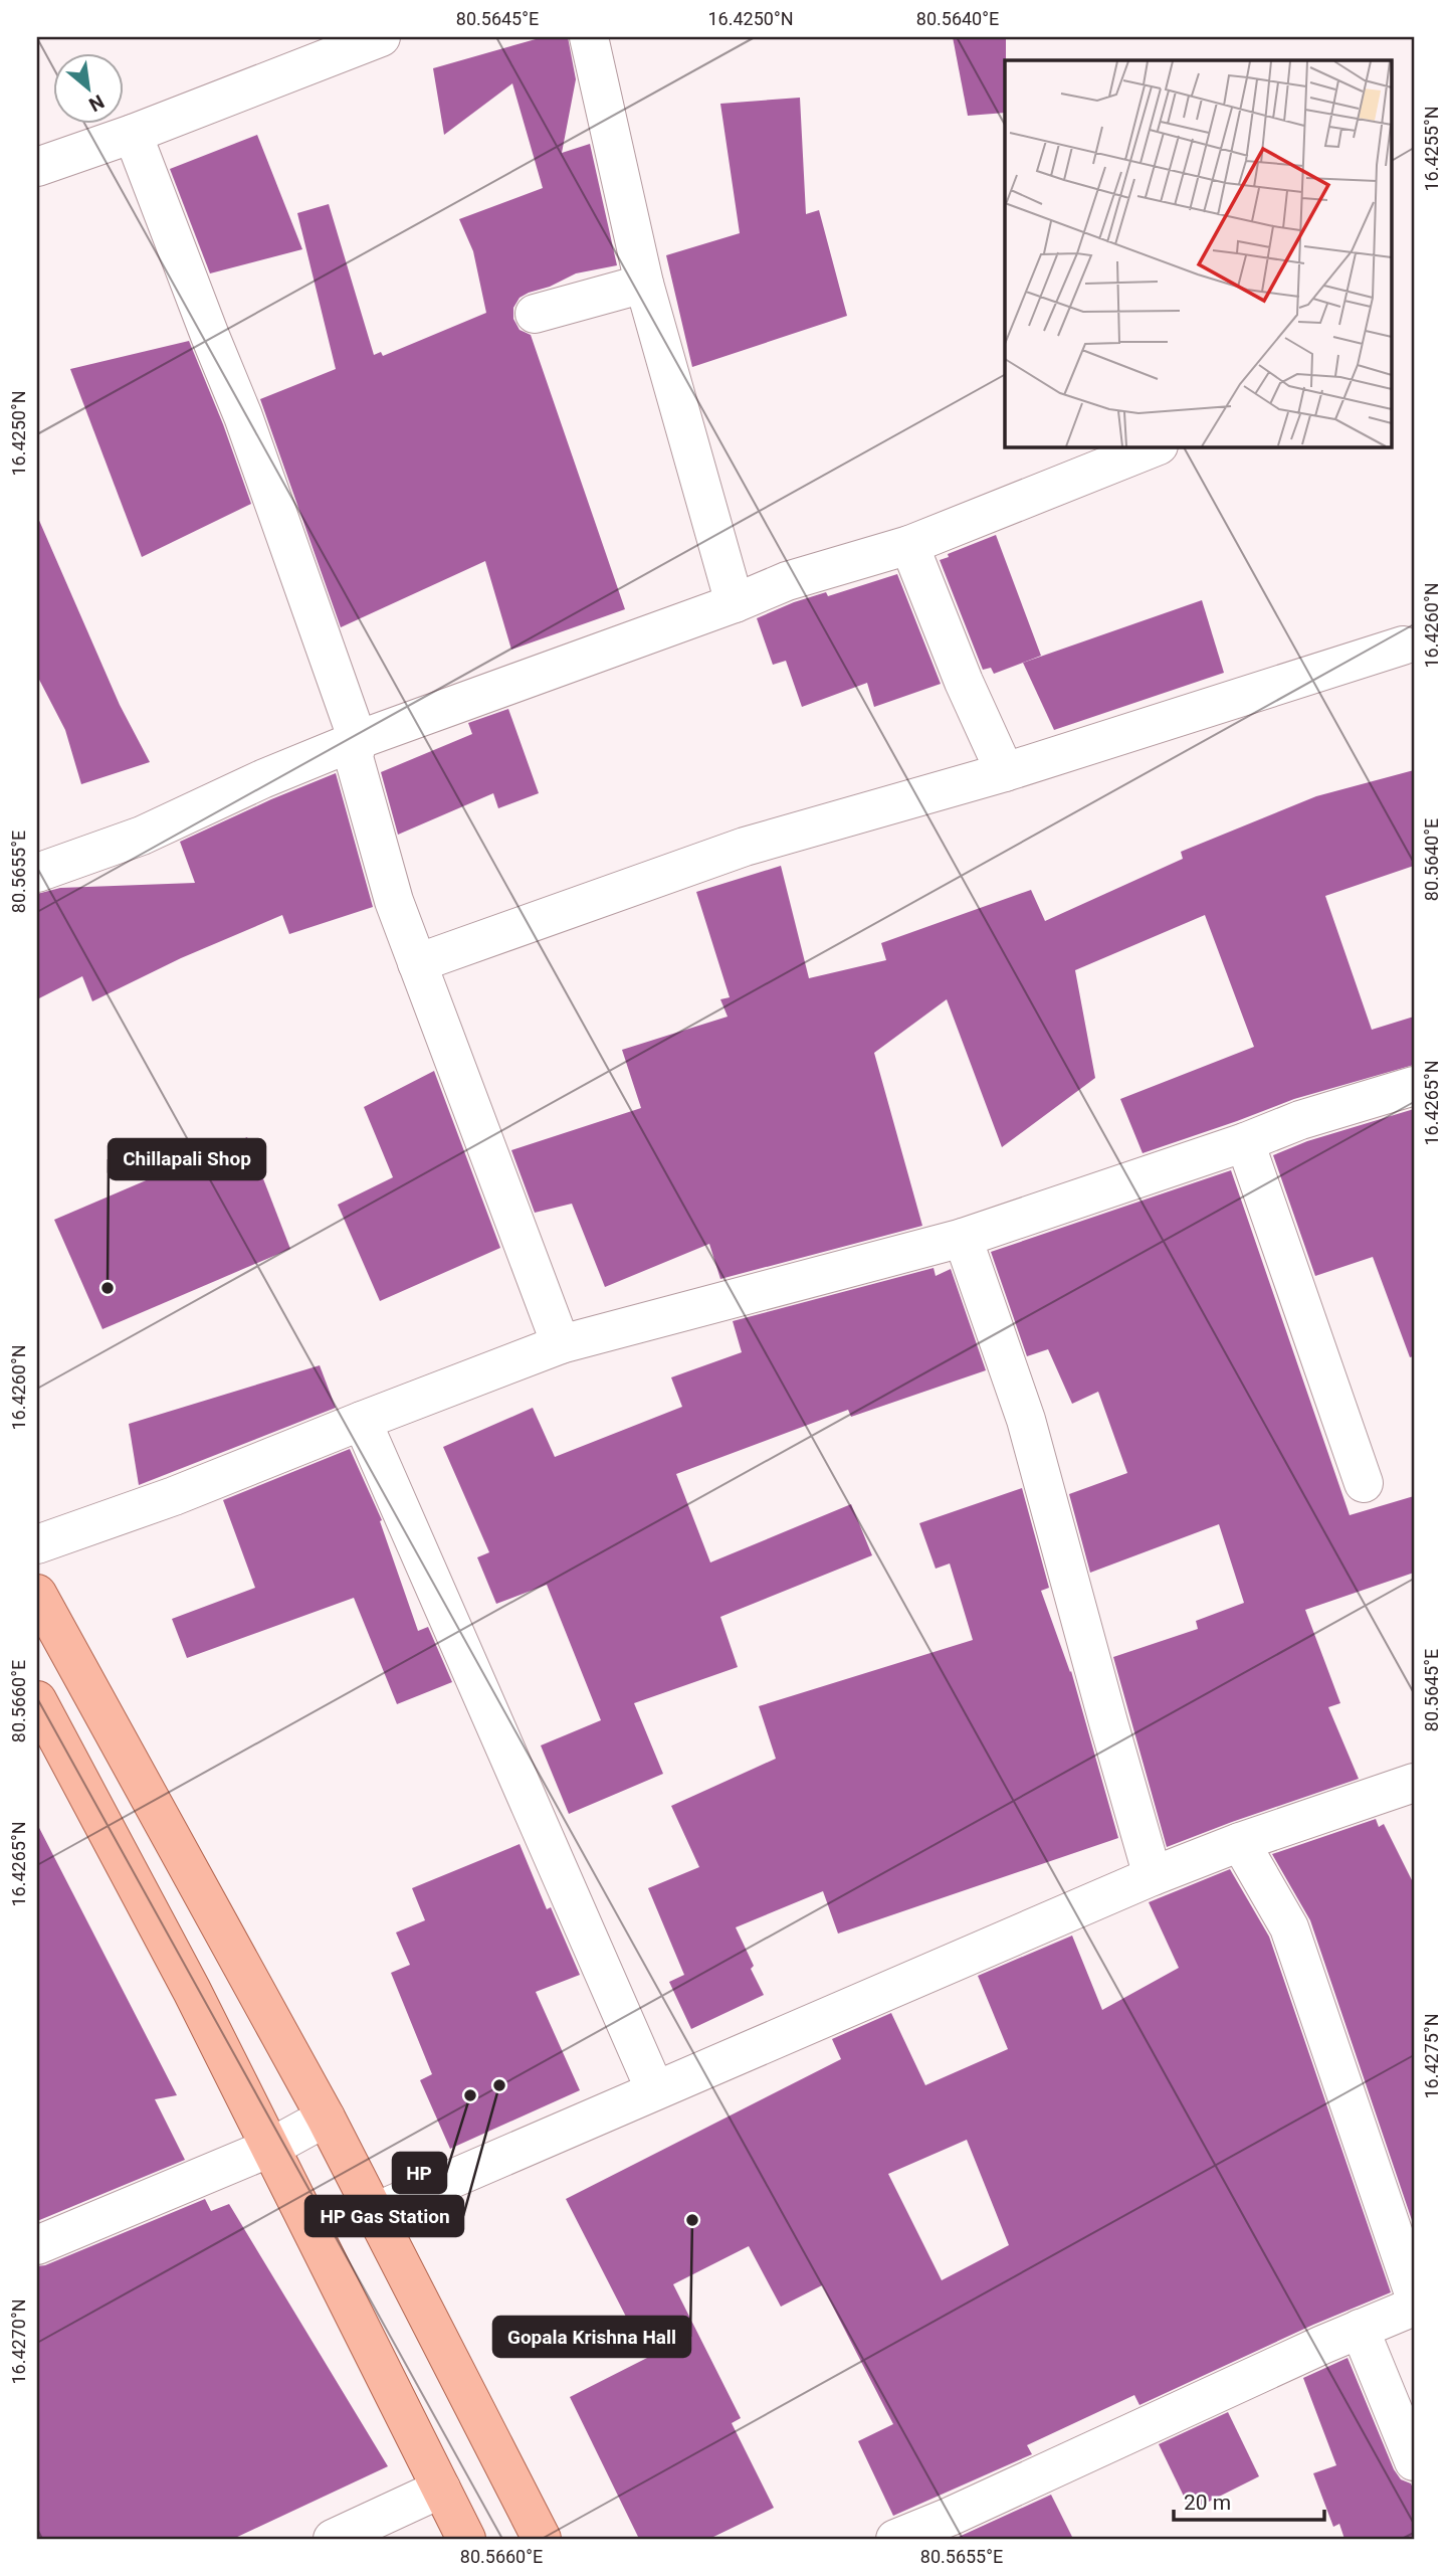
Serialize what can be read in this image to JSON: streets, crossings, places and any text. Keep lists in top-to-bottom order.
{
  "places": [
    "Chillapali Shop",
    "HP Gas Station",
    "HP",
    "Gopala Krishna Hall"
  ],
  "scale_bar": "20 m",
  "north": "bottom right",
  "coordinates": [
    "80.5645°E",
    "16.4250°N",
    "80.5640°E",
    "16.4255°N",
    "16.4260°N",
    "80.5655°E",
    "16.4265°N",
    "80.5660°E",
    "16.4275°N",
    "16.4270°N"
  ]
}
